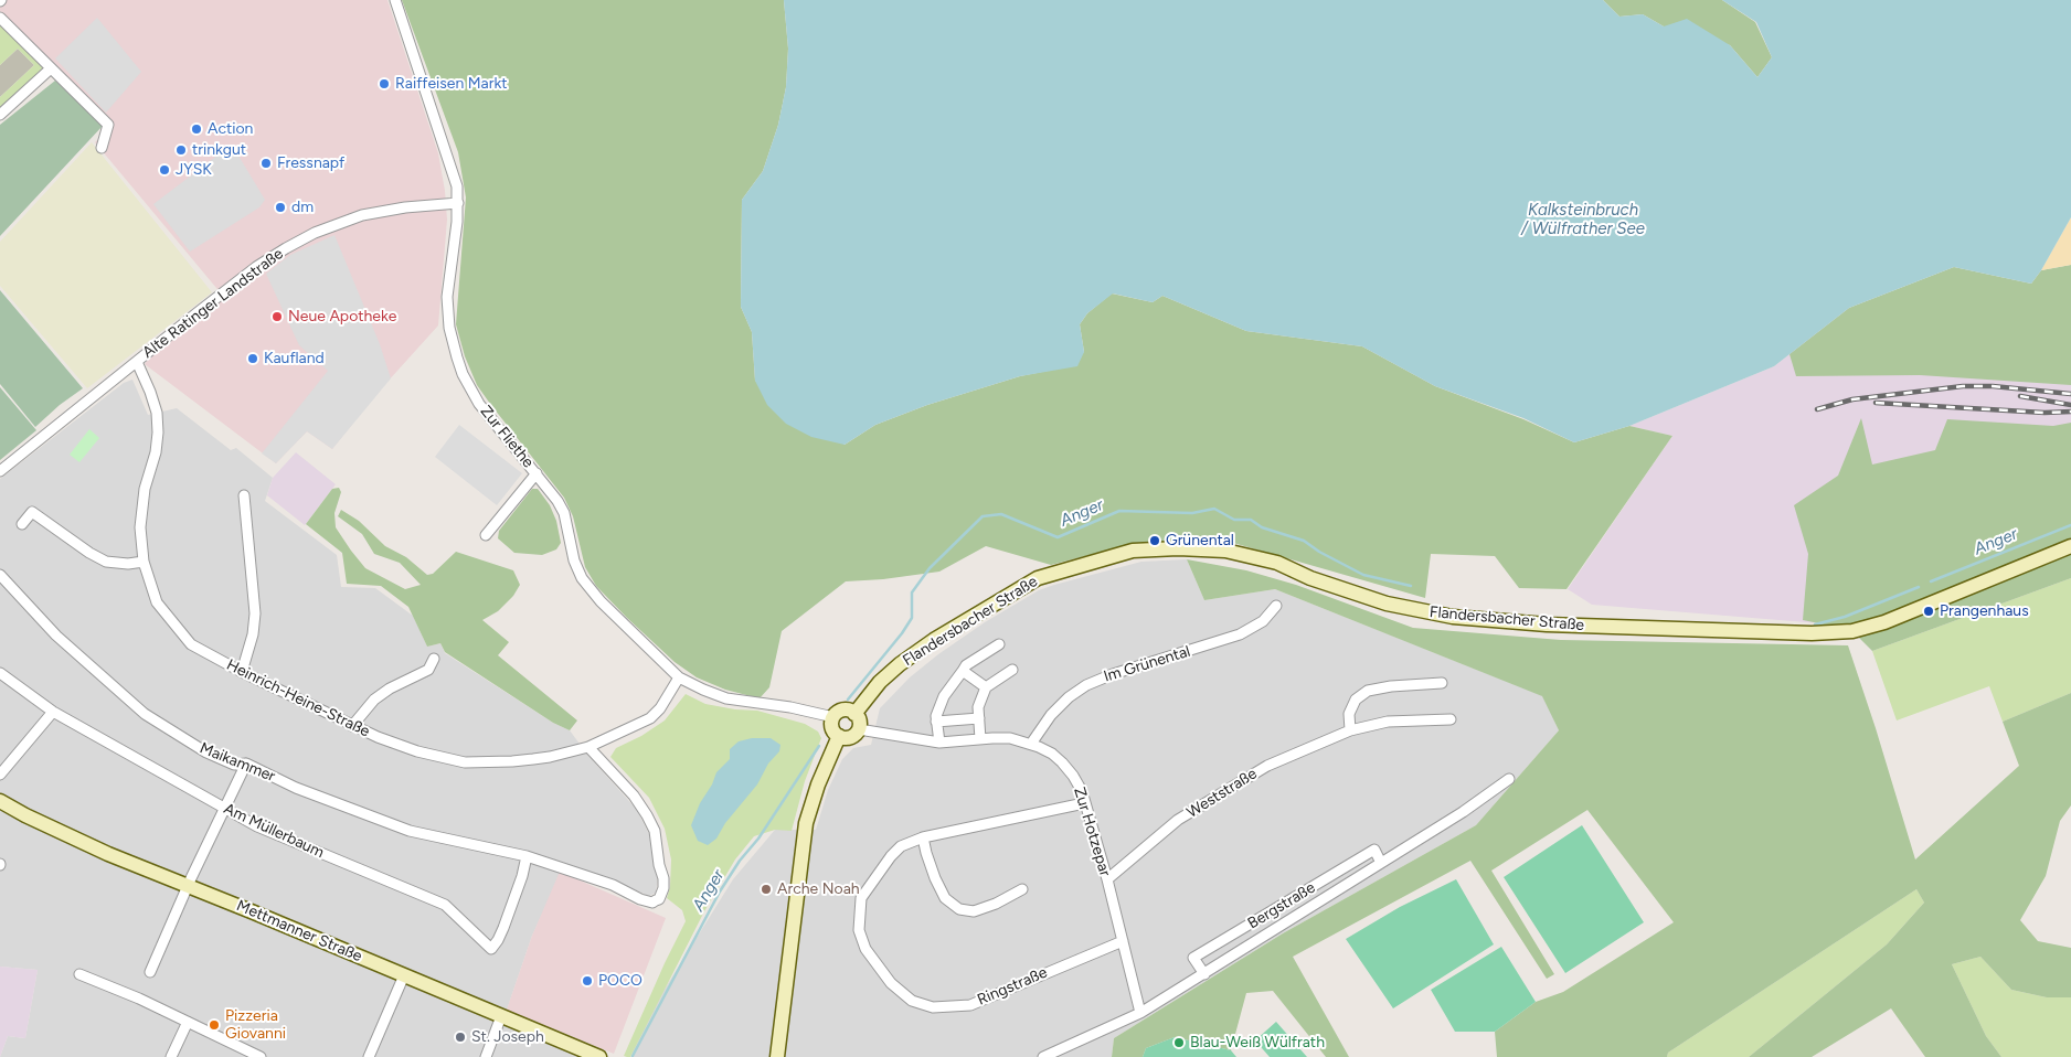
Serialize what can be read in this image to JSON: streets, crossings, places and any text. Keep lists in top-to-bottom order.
{
  "streets": {
    "street": [
      "Alte Ratinger Landstraße",
      "Zur Fliethe",
      "Flandersbacher Straße",
      "Im Grünental",
      "Heinrich-Heine-Straße",
      "Maikammer",
      "Weststraße",
      "Am Müllerbaum",
      "Zur Hotzepar",
      "Bergstraße",
      "Mettmanner Straße",
      "Ringstraße"
    ]
  },
  "crossings": [
    ["Alte Ratinger Landstraße", "Zur Fliethe"],
    ["Alte Ratinger Landstraße", "Heinrich-Heine-Straße"],
    ["Zur Fliethe", "Flandersbacher Straße"],
    ["Zur Fliethe", "Heinrich-Heine-Straße"],
    ["Zur Fliethe", "Zur Hotzepar"],
    ["Flandersbacher Straße", "Zur Hotzepar"],
    ["Im Grünental", "Zur Hotzepar"],
    ["Heinrich-Heine-Straße", "Maikammer"],
    ["Maikammer", "Am Müllerbaum"],
    ["Weststraße", "Zur Hotzepar"],
    ["Zur Hotzepar", "Bergstraße"],
    ["Zur Hotzepar", "Ringstraße"]
  ],
  "water": ["Kalksteinbruch / Wülfrather See", "Anger"],
  "places": [
    "Raiffeisen Markt",
    "Action",
    "trinkgut",
    "Fressnapf",
    "JYSK",
    "dm",
    "Neue Apotheke",
    "Kaufland",
    "Grünental",
    "Prangenhaus",
    "Arche Noah",
    "POCO",
    "Pizzeria Giovanni",
    "St. Joseph",
    "Blau-Weiß Wülfrath"
  ]
}
